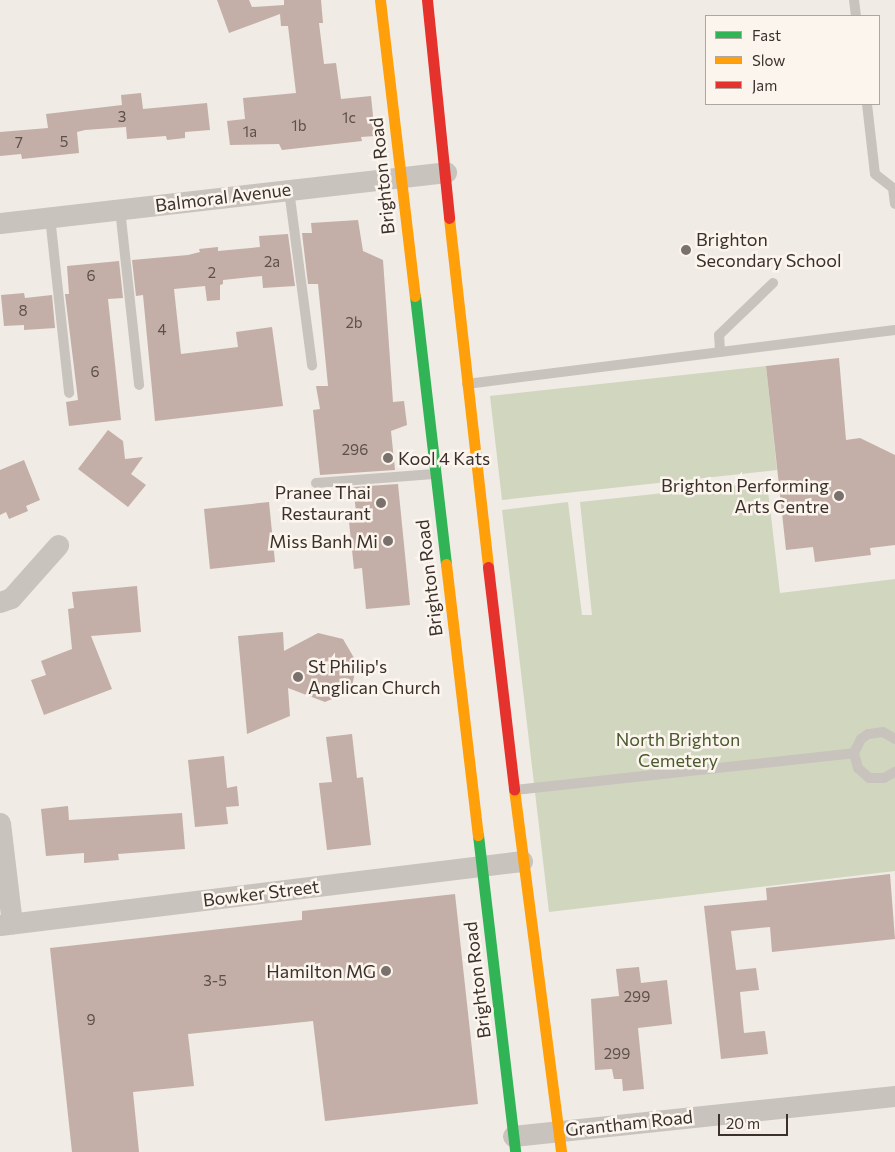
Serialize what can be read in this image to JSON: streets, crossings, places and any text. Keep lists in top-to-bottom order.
{
  "streets": {
    "main road": ["Brighton Road"],
    "street": ["Balmoral Avenue", "Bowker Street", "Grantham Road"]
  },
  "crossings": [
    ["Brighton Road", "Balmoral Avenue"],
    ["Brighton Road", "Bowker Street"],
    ["Brighton Road", "Grantham Road"]
  ],
  "parks": ["North Brighton Cemetery"],
  "places": [
    "Brighton Secondary School",
    "Kool 4 Kats",
    "Brighton Performing Arts Centre",
    "Pranee Thai Restaurant",
    "Miss Banh Mi",
    "St Philip's Anglican Church",
    "Hamilton MG"
  ],
  "house_numbers": [
    "3",
    "1c",
    "1b",
    "1a",
    "5",
    "7",
    "2a",
    "2",
    "6",
    "8",
    "2b",
    "4",
    "6",
    "296",
    "3-5",
    "299",
    "9",
    "299"
  ],
  "legend": ["Fast", "Slow", "Jam"],
  "scale_bar": "20 m"
}
